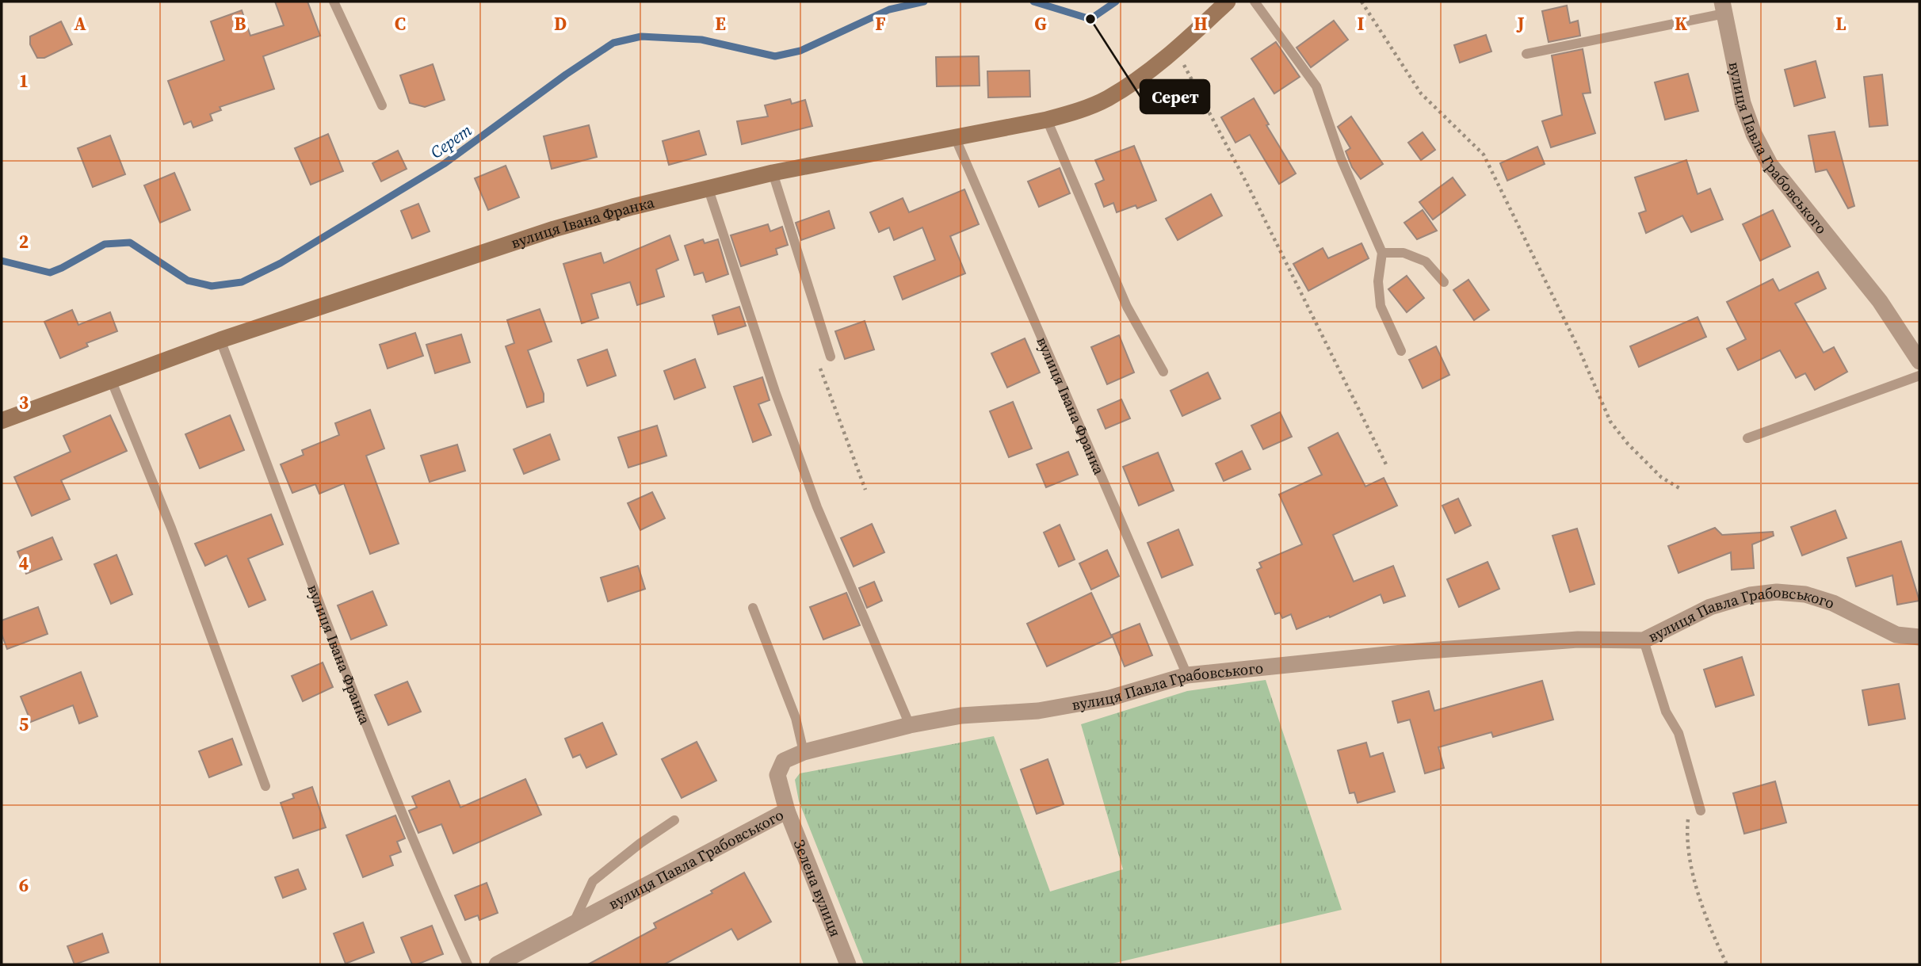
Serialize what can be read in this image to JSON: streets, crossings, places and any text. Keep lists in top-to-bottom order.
{
  "streets": {
    "main road": ["вулиця Івана Франка"],
    "street": ["вулиця Павла Грабовського", "Зелена вулиця"]
  },
  "crossings": [
    ["вулиця Павла Грабовського", "вулиця Івана Франка"],
    ["вулиця Павла Грабовського", "Зелена вулиця"]
  ],
  "water": ["Серет"],
  "places": ["Серет"],
  "grid": {
    "columns": [
      "A",
      "B",
      "C",
      "D",
      "E",
      "F",
      "G",
      "H",
      "I",
      "J",
      "K",
      "L"
    ],
    "rows": [
      "1",
      "2",
      "3",
      "4",
      "5",
      "6"
    ]
  }
}
